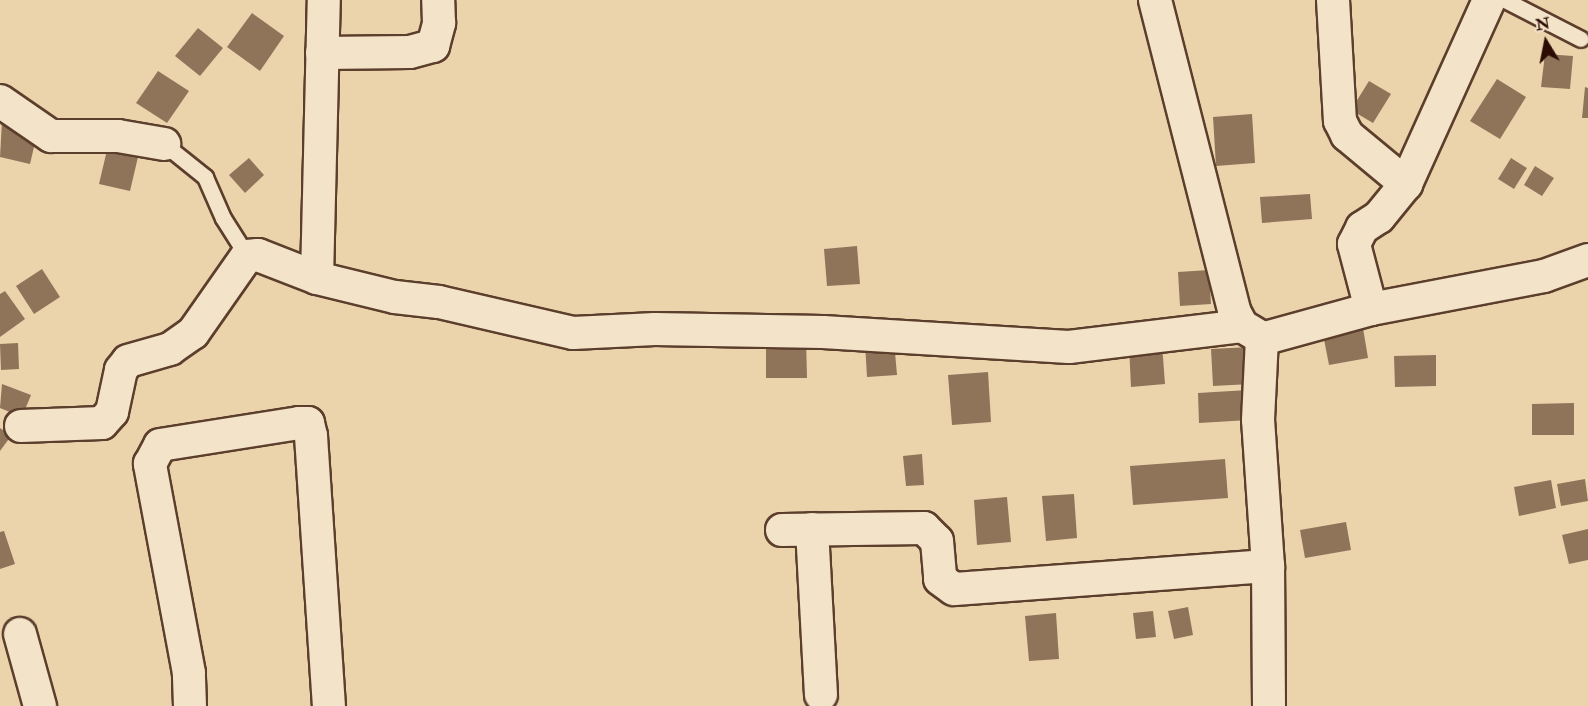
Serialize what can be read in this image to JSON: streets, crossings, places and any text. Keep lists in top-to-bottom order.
{
  "north": "top"
}
